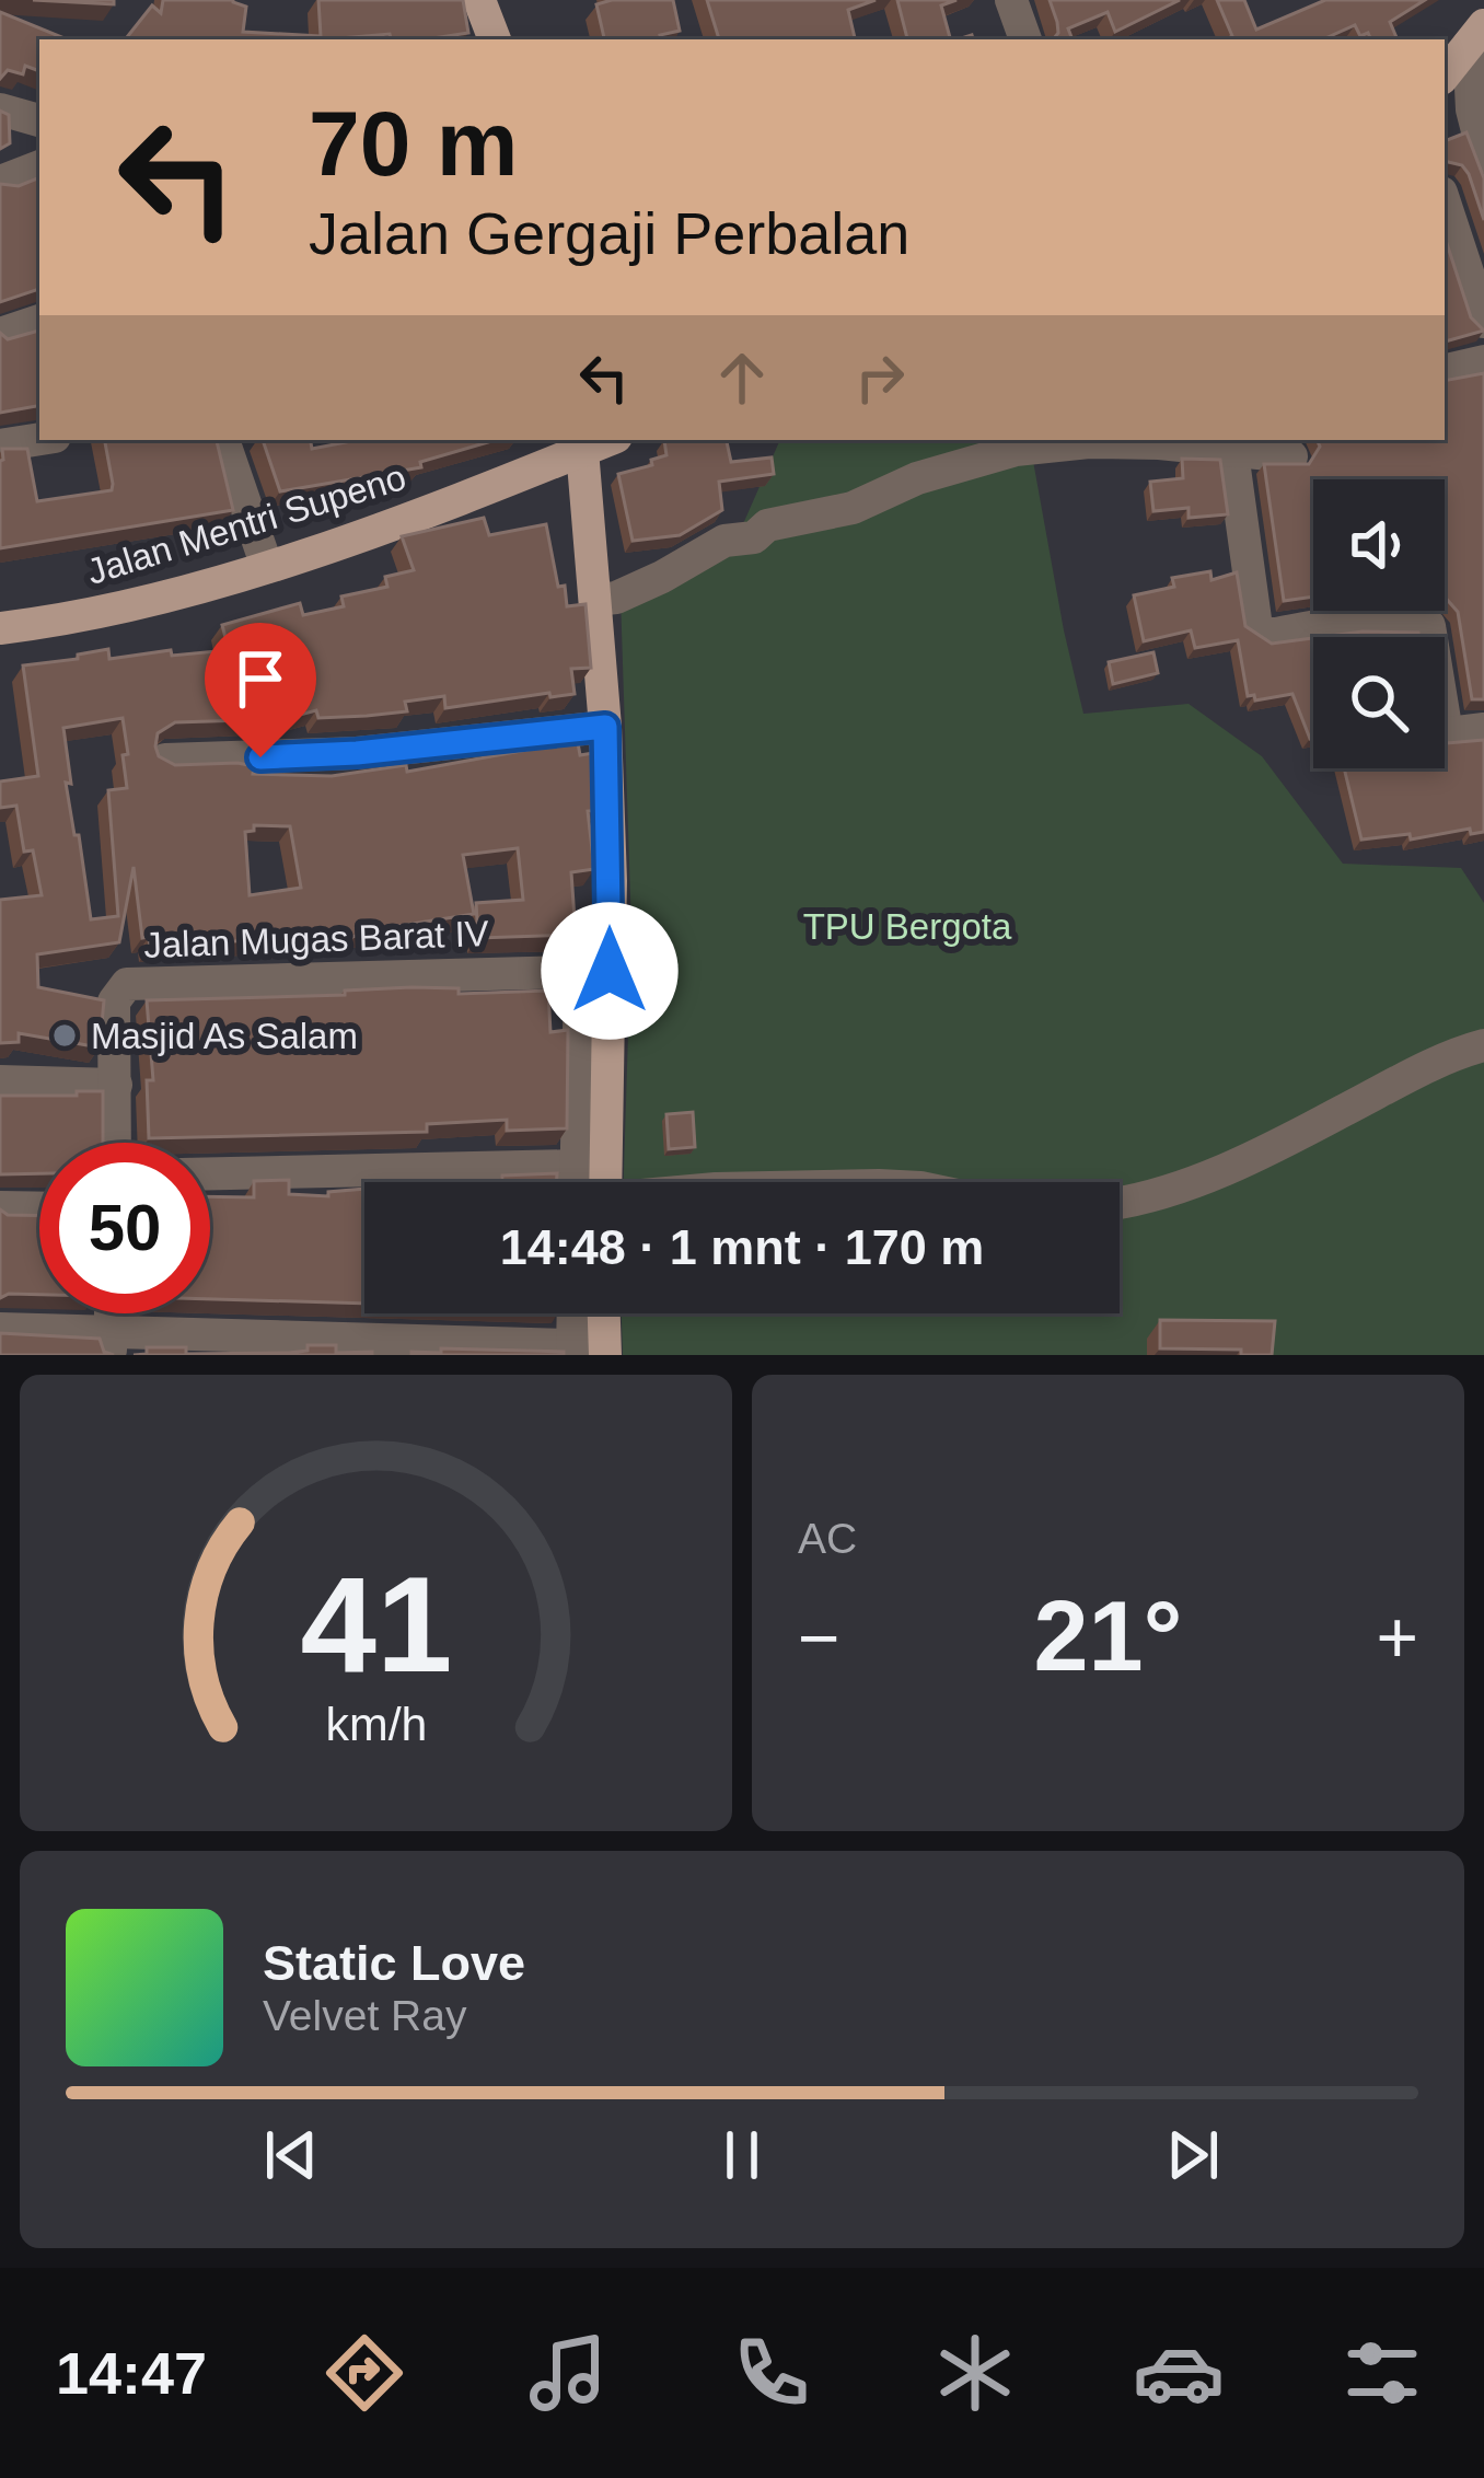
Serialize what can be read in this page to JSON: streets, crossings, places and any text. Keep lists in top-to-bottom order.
{
  "streets": {
    "main road": ["Jalan Mentri Supeno"],
    "street": ["Jalan Mugas Barat IV"]
  },
  "parks": ["TPU Bergota"],
  "places": ["Masjid As Salam"],
  "page": {
    "turn": ["70 m", "Jalan Gergaji Perbalan"],
    "limit": "50",
    "trip": "14:48 · 1 mnt · 170 m",
    "tile": "AC",
    "heat": ["−", "21°", "+"],
    "song": ["Static Love", "Velvet Ray"],
    "tabs": "14:47",
    "gauge": ["41", "km/h"]
  }
}
